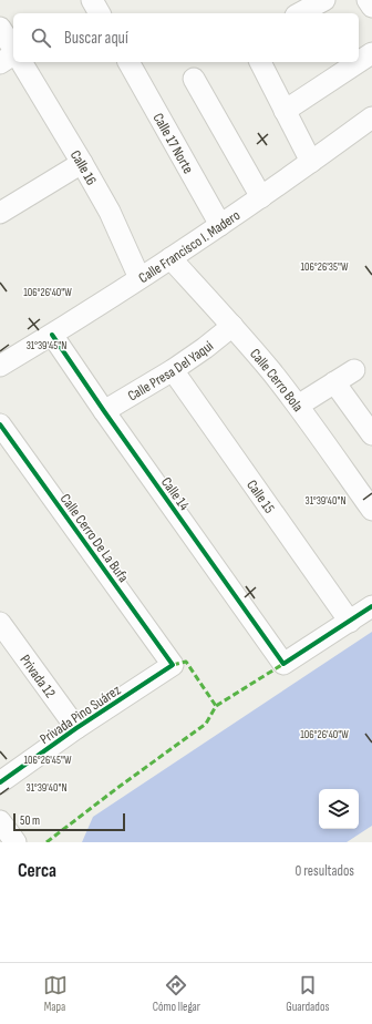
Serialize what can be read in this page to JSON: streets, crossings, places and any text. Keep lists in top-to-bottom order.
{
  "streets": {
    "street": [
      "Calle 17 Norte",
      "Calle 16",
      "Calle Francisco I. Madero",
      "Calle Presa Del Yaqui",
      "Calle Cerro Bola",
      "Calle 14",
      "Calle 15",
      "Calle Cerro De La Bufa",
      "Privada 12",
      "Privada Pino Suárez"
    ]
  },
  "crossings": [
    ["Calle 17 Norte", "Calle Francisco I. Madero"],
    ["Calle 16", "Calle Francisco I. Madero"],
    ["Calle Francisco I. Madero", "Calle Cerro Bola"],
    ["Calle Francisco I. Madero", "Calle 14"],
    ["Calle Presa Del Yaqui", "Calle Cerro Bola"],
    ["Calle Presa Del Yaqui", "Calle 14"],
    ["Calle Presa Del Yaqui", "Calle 15"],
    ["Calle 14", "Calle 15"],
    ["Calle Cerro De La Bufa", "Privada Pino Suárez"],
    ["Privada 12", "Privada Pino Suárez"]
  ],
  "scale_bar": "50 m",
  "page": {
    "search": "Buscar aquí",
    "scale": "50 m",
    "heading": ["Cerca", "0 resultados"],
    "nav": ["Mapa", "Cómo llegar", "Guardados"]
  },
  "coordinates": [
    "106°26'35\"W",
    "106°26'40\"W",
    "31°39'45\"N",
    "31°39'40\"N",
    "106°26'45\"W"
  ]
}
